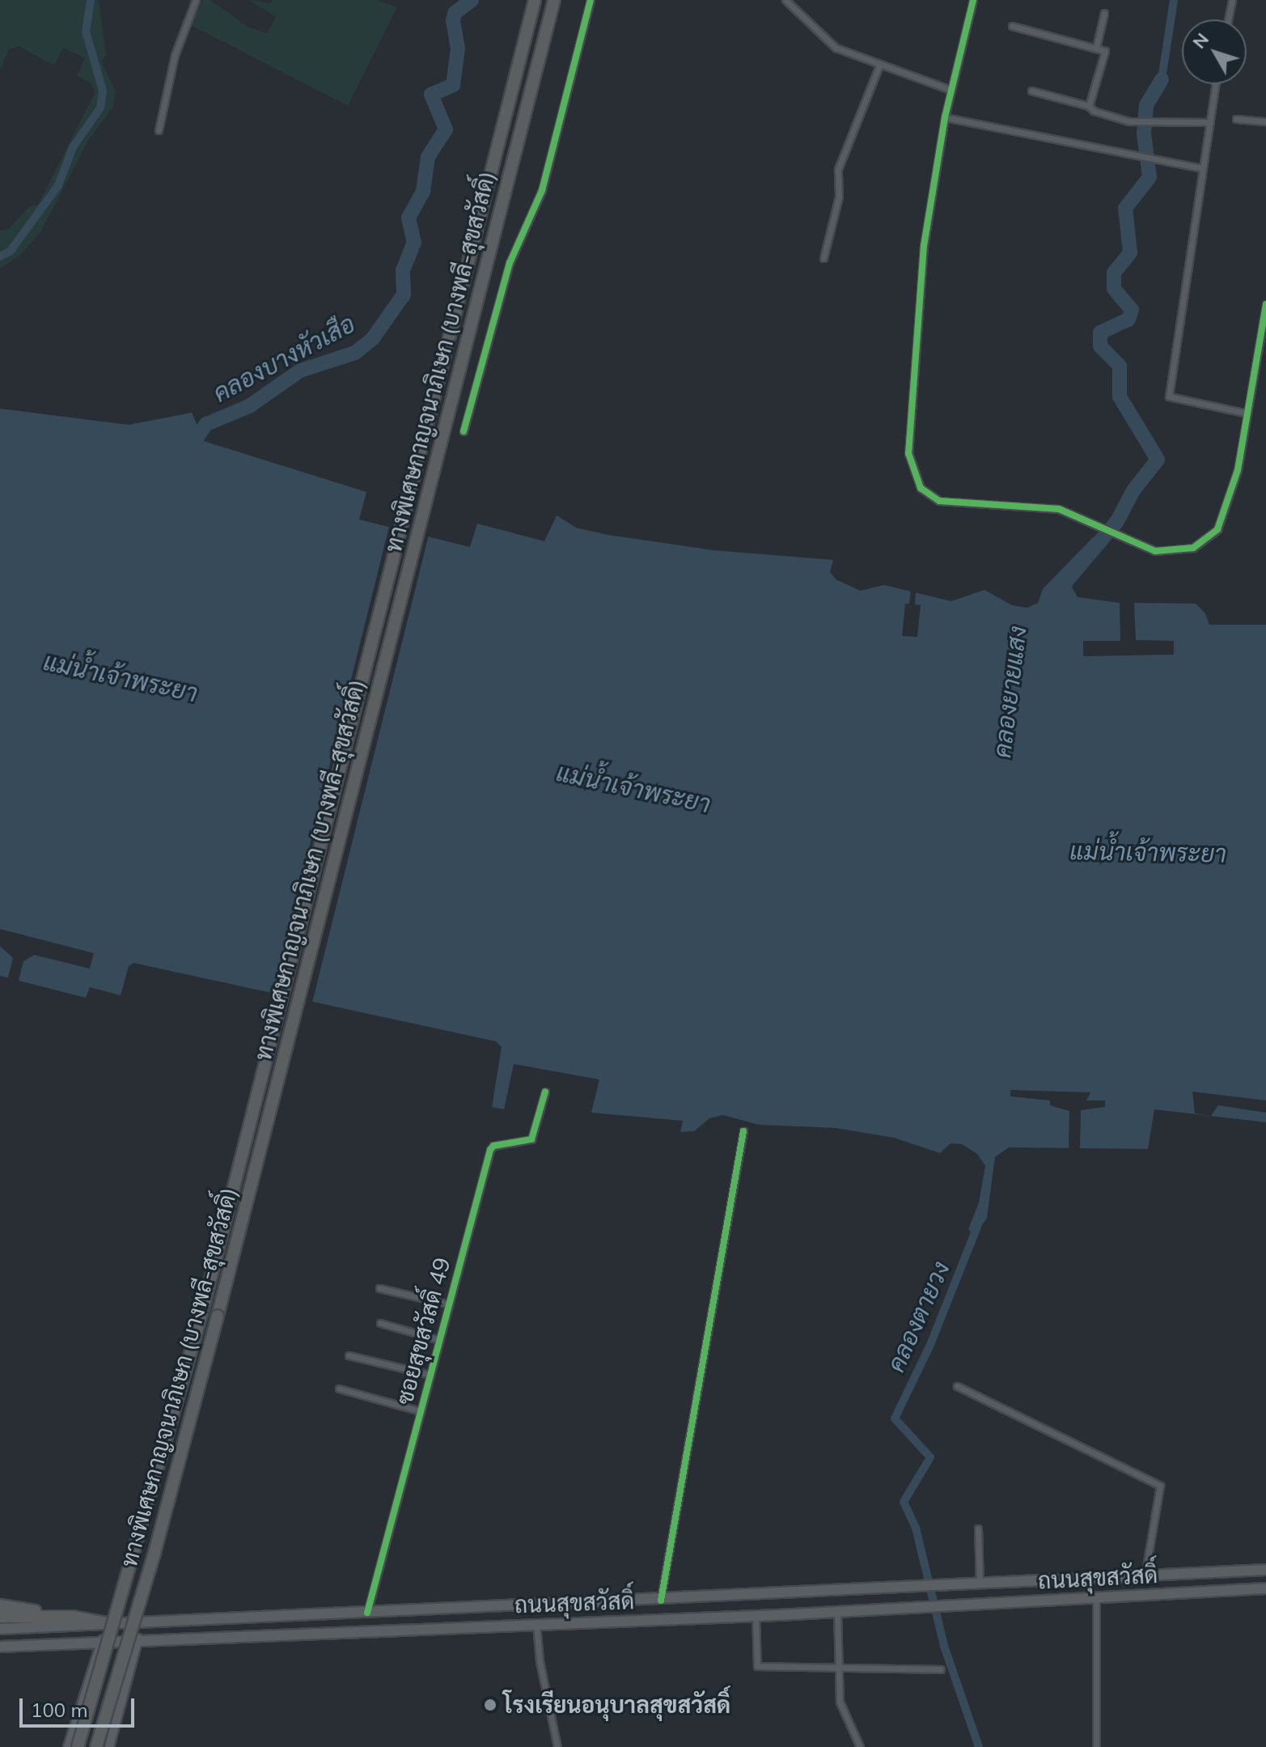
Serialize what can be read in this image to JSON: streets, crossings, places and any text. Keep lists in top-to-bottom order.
{
  "streets": {
    "highway": ["ทางพิเศษกาญจนาภิเษก (บางพลี-สุขสวัสดิ์)"],
    "main road": ["ถนนสุขสวัสดิ์"],
    "street": ["ซอยสุขสวัสดิ์ 49"]
  },
  "crossings": [
    ["ซอยสุขสวัสดิ์ 49", "ถนนสุขสวัสดิ์"]
  ],
  "water": [
    "คลองบางหัวเสือ",
    "แม่น้ำเจ้าพระยา",
    "คลองยายแสง",
    "คลองตายวง"
  ],
  "places": ["โรงเรียนอนุบาลสุขสวัสดิ์"],
  "scale_bar": "100 m",
  "north": "top left"
}
